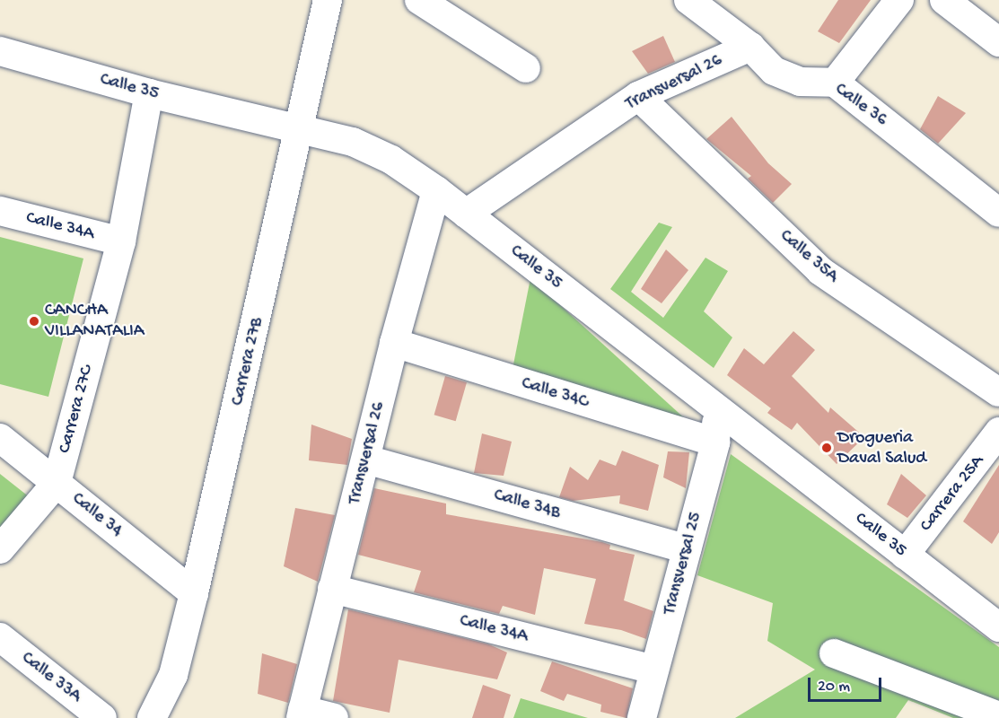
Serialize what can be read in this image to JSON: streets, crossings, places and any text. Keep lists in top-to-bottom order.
{
  "streets": {
    "street": [
      "Transversal 26",
      "Calle 35",
      "Calle 36",
      "Calle 34A",
      "Calle 35A",
      "Carrera 27B",
      "Calle 34C",
      "Carrera 27C",
      "Carrera 25A",
      "Calle 34B",
      "Calle 34",
      "Transversal 25",
      "Calle 33A"
    ]
  },
  "crossings": [
    ["Transversal 26", "Calle 35"],
    ["Transversal 26", "Calle 36"],
    ["Transversal 26", "Calle 34A"],
    ["Transversal 26", "Calle 35A"],
    ["Transversal 26", "Calle 34C"],
    ["Transversal 26", "Calle 34B"],
    ["Calle 35", "Carrera 27B"],
    ["Calle 35", "Carrera 27C"],
    ["Calle 35", "Carrera 25A"],
    ["Calle 35", "Transversal 25"],
    ["Calle 34A", "Carrera 27C"],
    ["Calle 34A", "Transversal 25"],
    ["Carrera 27B", "Calle 34"],
    ["Calle 34C", "Transversal 25"],
    ["Carrera 27C", "Calle 34"],
    ["Calle 34B", "Transversal 25"]
  ],
  "places": ["CANCHA VILLANATALIA", "Drogueria Daval Salud"],
  "scale_bar": "20 m"
}
